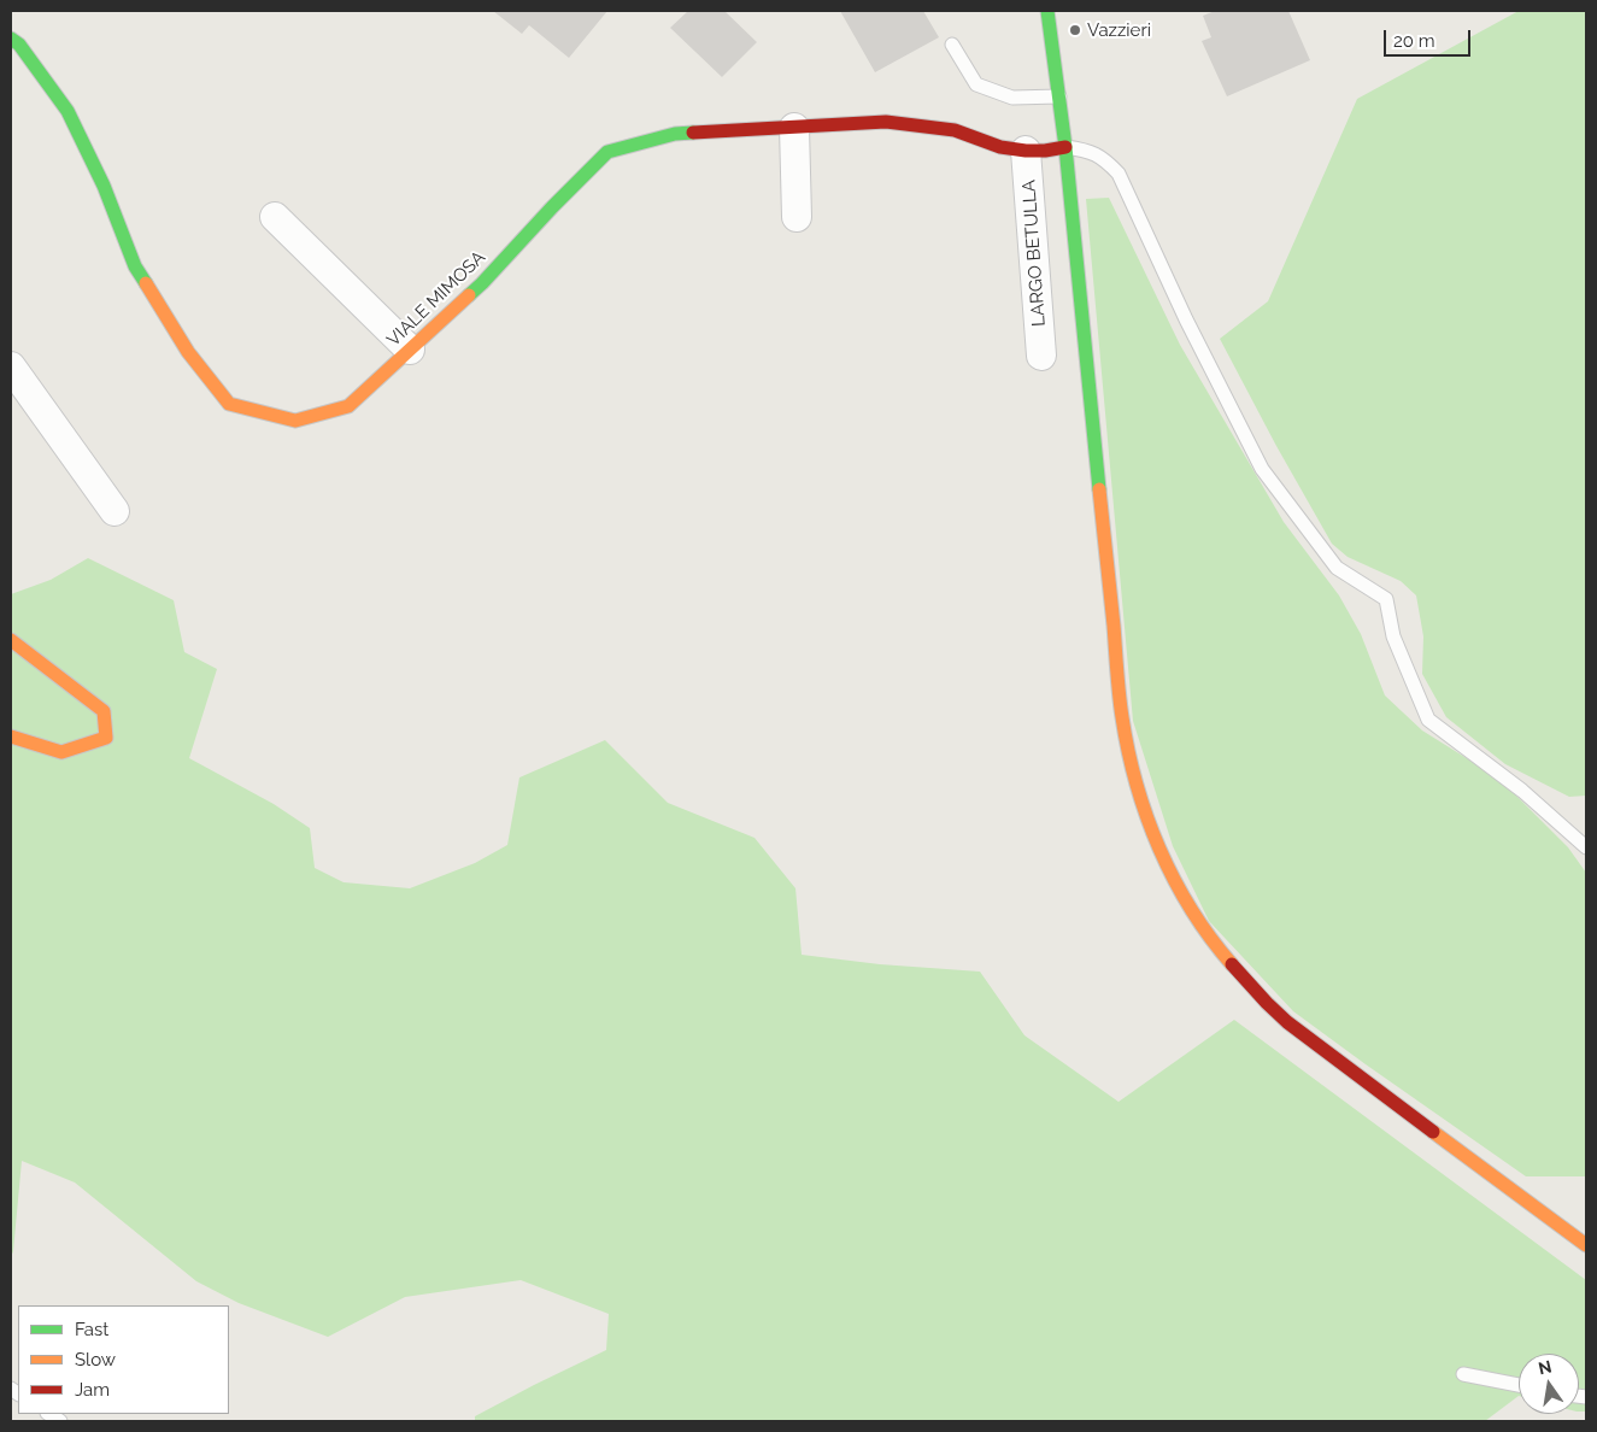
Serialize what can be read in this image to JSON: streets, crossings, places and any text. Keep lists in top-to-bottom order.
{
  "streets": {
    "street": ["LARGO BETULLA", "VIALE MIMOSA"]
  },
  "crossings": [
    ["LARGO BETULLA", "VIALE MIMOSA"]
  ],
  "places": ["Vazzieri"],
  "legend": ["Fast", "Slow", "Jam"],
  "scale_bar": "20 m",
  "north": "top"
}
